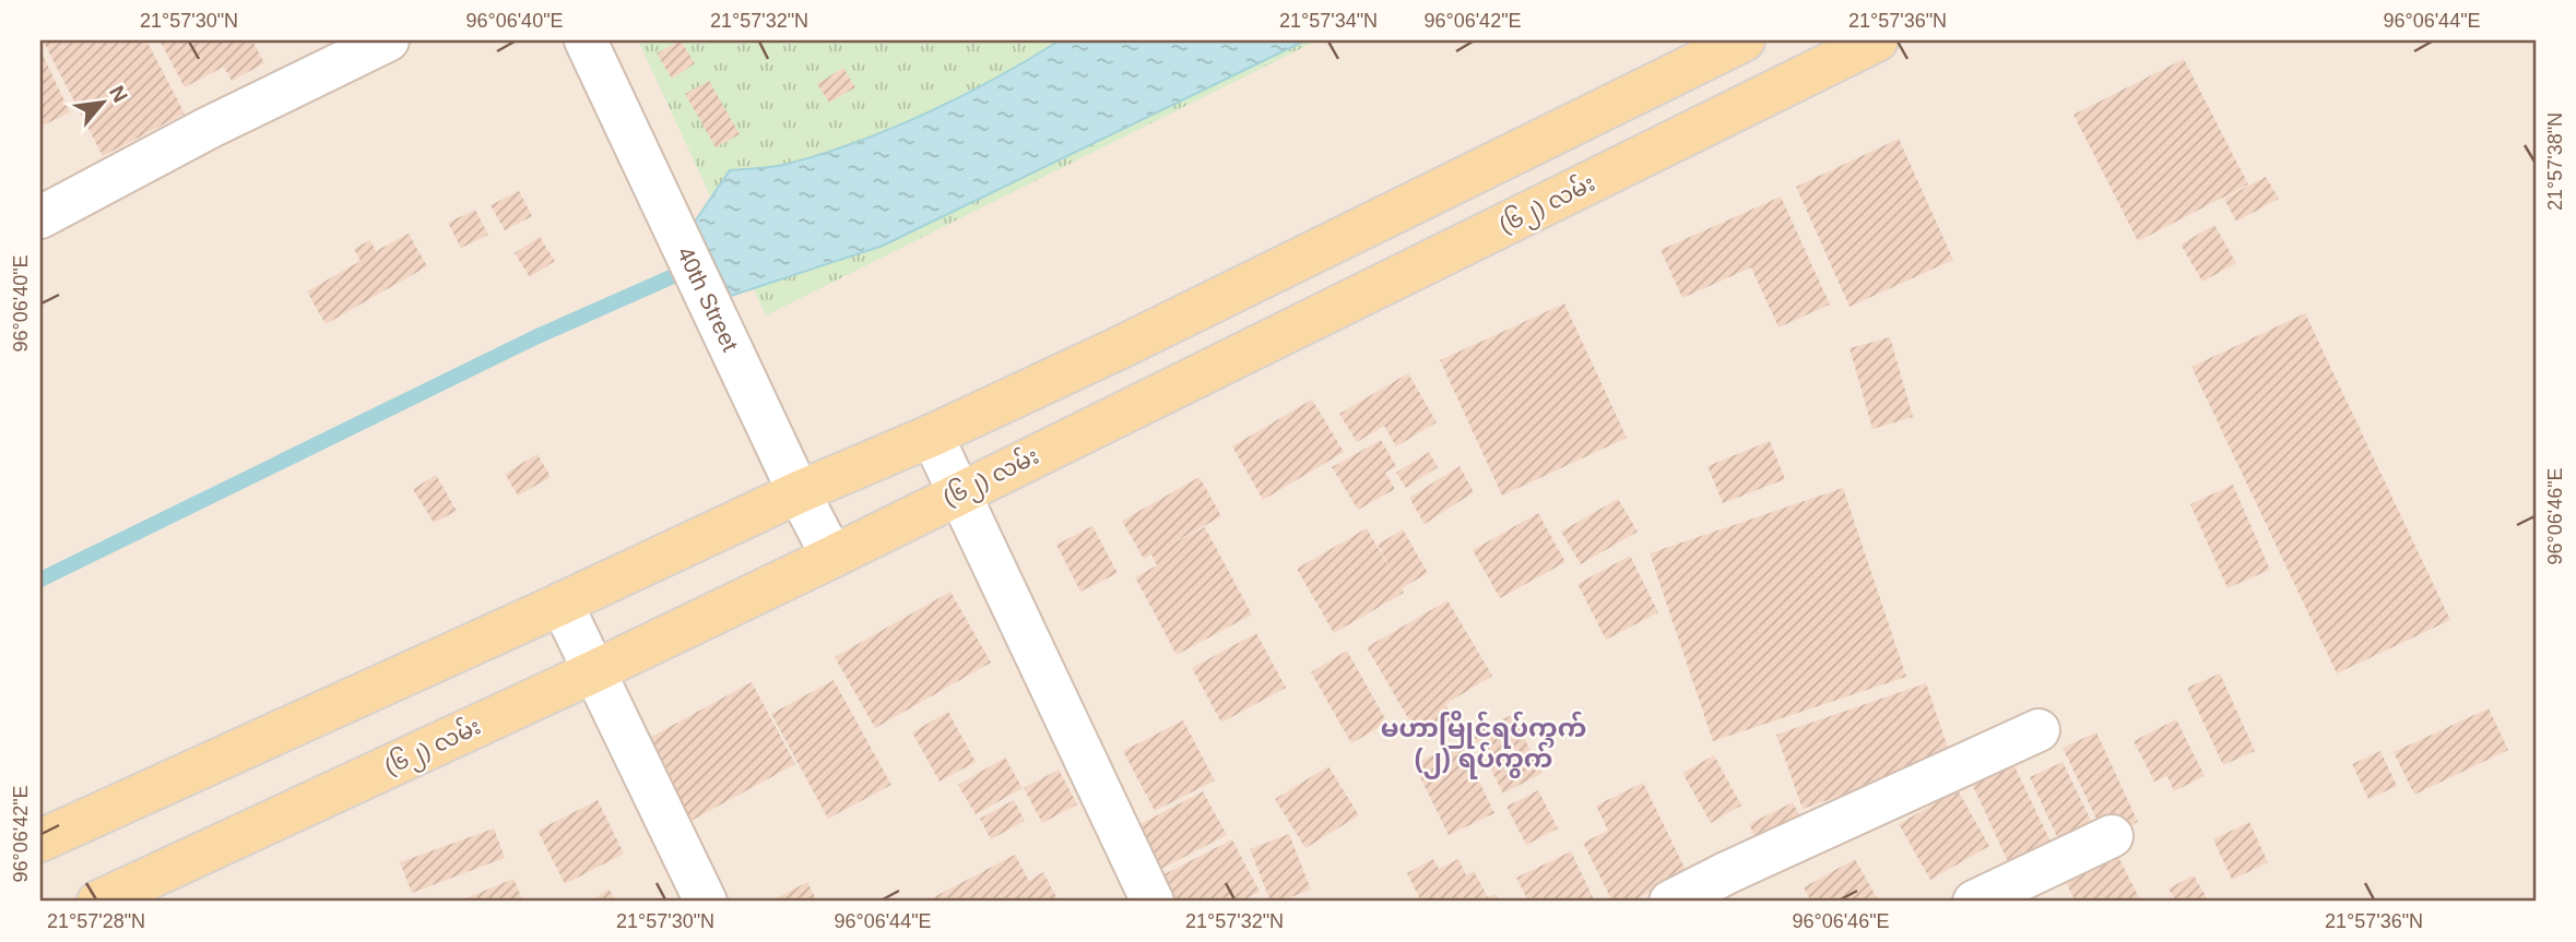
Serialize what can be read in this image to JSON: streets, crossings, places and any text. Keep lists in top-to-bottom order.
{
  "streets": {
    "main road": ["(၆၂) လမ်း"],
    "street": ["40th Street"]
  },
  "crossings": [
    ["(၆၂) လမ်း", "40th Street"]
  ],
  "districts": ["မဟာမြိုင်ရပ်ကွက် (၂) ရပ်ကွက်"],
  "north": "top right",
  "coordinates": [
    "21°57'30\"N",
    "96°06'40\"E",
    "21°57'32\"N",
    "21°57'34\"N",
    "96°06'42\"E",
    "21°57'36\"N",
    "96°06'44\"E",
    "21°57'38\"N",
    "96°06'46\"E",
    "21°57'28\"N"
  ]
}
